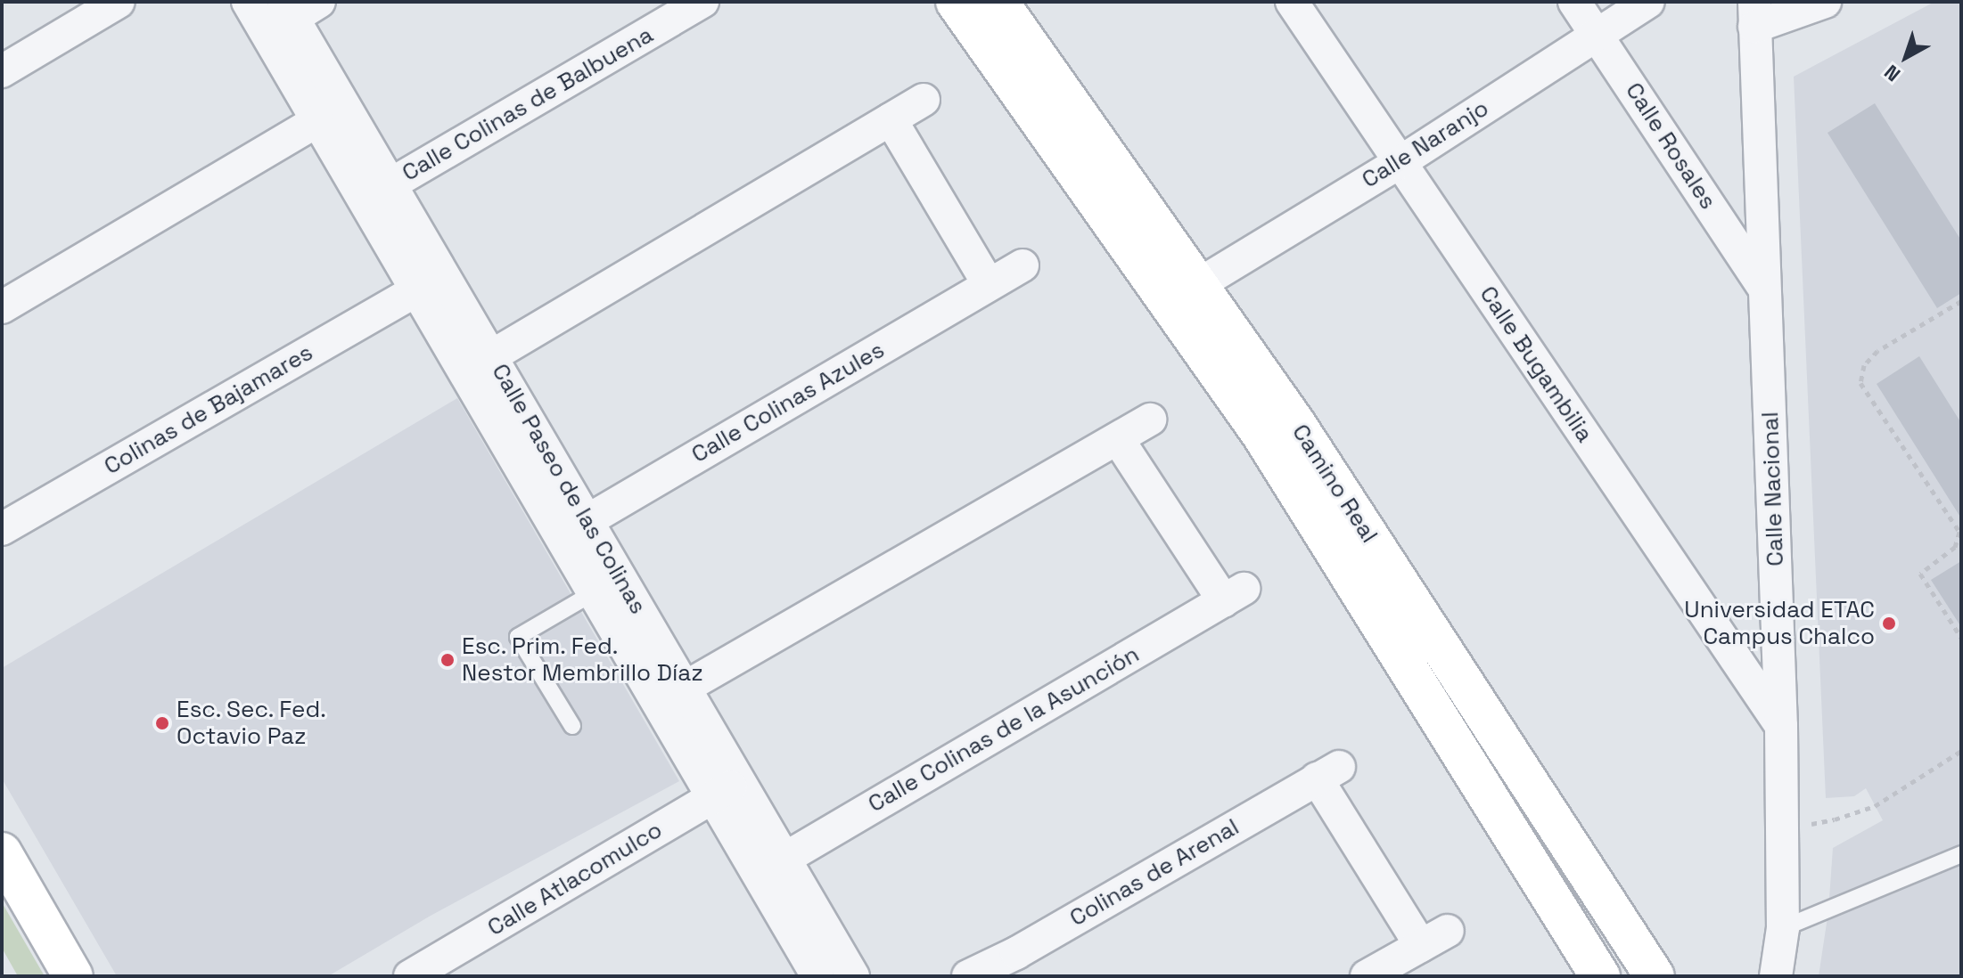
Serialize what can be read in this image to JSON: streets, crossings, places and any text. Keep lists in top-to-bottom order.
{
  "streets": {
    "street": [
      "Calle Colinas de Balbuena",
      "Calle Naranjo",
      "Calle Rosales",
      "Calle Bugambilia",
      "Calle Colinas Azules",
      "Colinas de Bajamares",
      "Camino Real",
      "Calle Paseo de las Colinas",
      "Calle Nacional",
      "Calle Colinas de la Asunción",
      "Colinas de Arenal",
      "Calle Atlacomulco"
    ]
  },
  "crossings": [
    ["Calle Colinas de Balbuena", "Calle Paseo de las Colinas"],
    ["Calle Naranjo", "Calle Rosales"],
    ["Calle Naranjo", "Calle Bugambilia"],
    ["Calle Naranjo", "Camino Real"],
    ["Calle Rosales", "Calle Nacional"],
    ["Calle Bugambilia", "Calle Nacional"],
    ["Calle Colinas Azules", "Calle Paseo de las Colinas"],
    ["Colinas de Bajamares", "Calle Paseo de las Colinas"],
    ["Calle Paseo de las Colinas", "Calle Colinas de la Asunción"],
    ["Calle Paseo de las Colinas", "Calle Atlacomulco"]
  ],
  "places": ["Universidad ETAC Campus Chalco", "Esc. Prim. Fed. Nestor Membrillo Díaz", "Esc. Sec. Fed. Octavio Paz"],
  "north": "bottom left"
}
